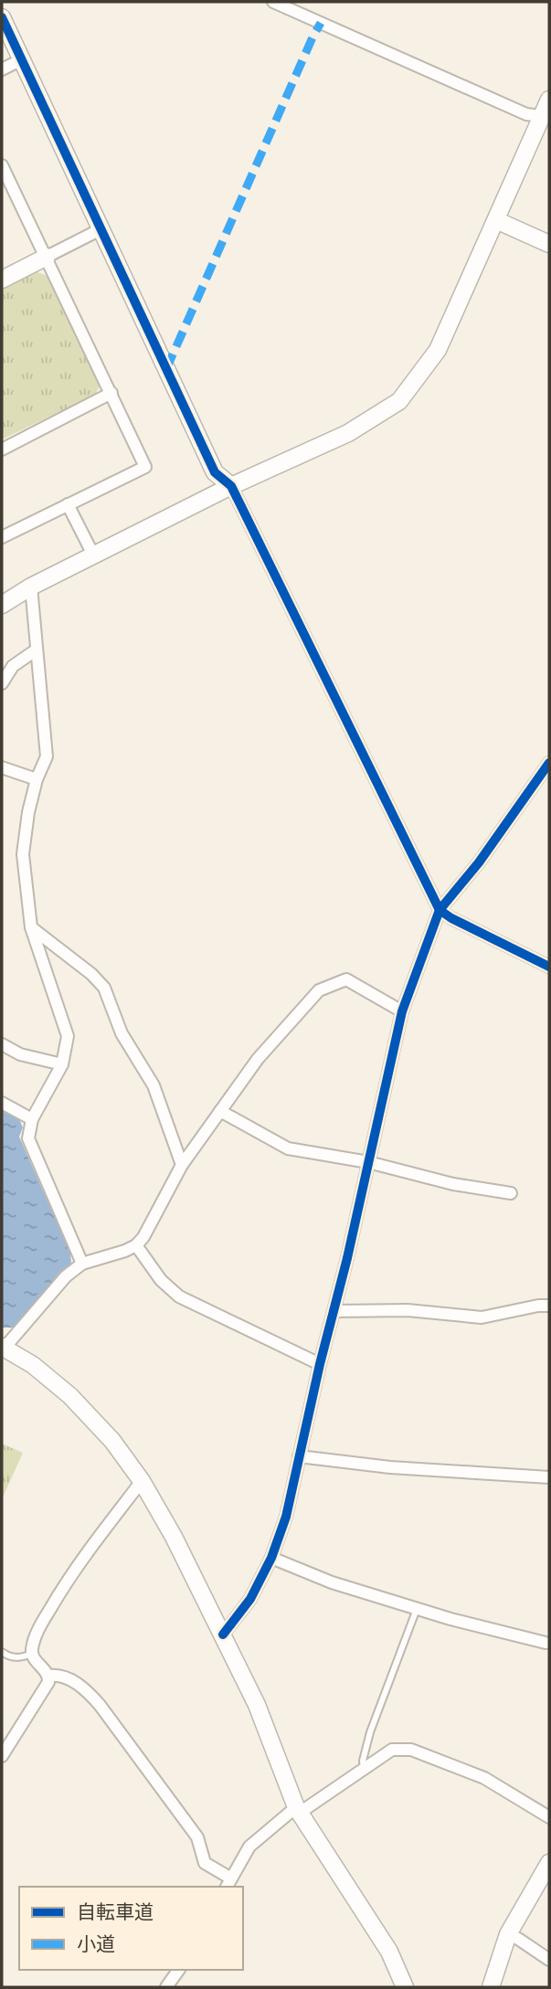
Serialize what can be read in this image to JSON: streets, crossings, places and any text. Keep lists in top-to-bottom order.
{
  "legend": ["自転車道", "小道"]
}
